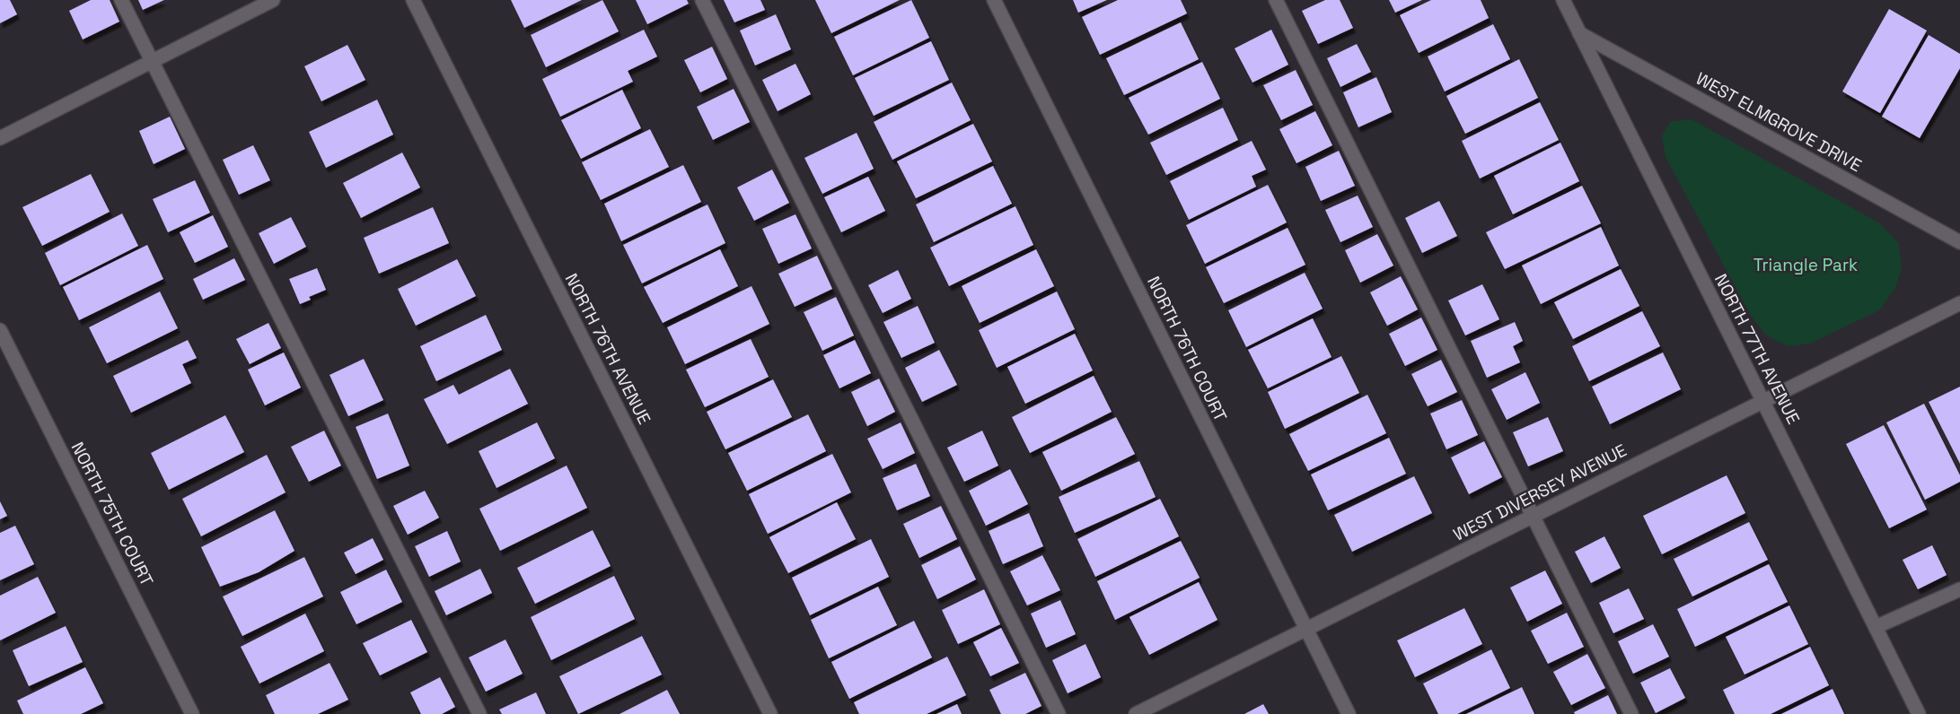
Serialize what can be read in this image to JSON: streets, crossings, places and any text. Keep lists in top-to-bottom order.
{
  "streets": {
    "street": [
      "WEST ELMGROVE DRIVE",
      "NORTH 76TH AVENUE",
      "NORTH 76TH COURT",
      "NORTH 77TH AVENUE",
      "WEST DIVERSEY AVENUE",
      "NORTH 75TH COURT"
    ]
  },
  "crossings": [
    ["WEST ELMGROVE DRIVE", "NORTH 77TH AVENUE"],
    ["NORTH 76TH COURT", "WEST DIVERSEY AVENUE"],
    ["NORTH 77TH AVENUE", "WEST DIVERSEY AVENUE"]
  ],
  "parks": ["Triangle Park"]
}
